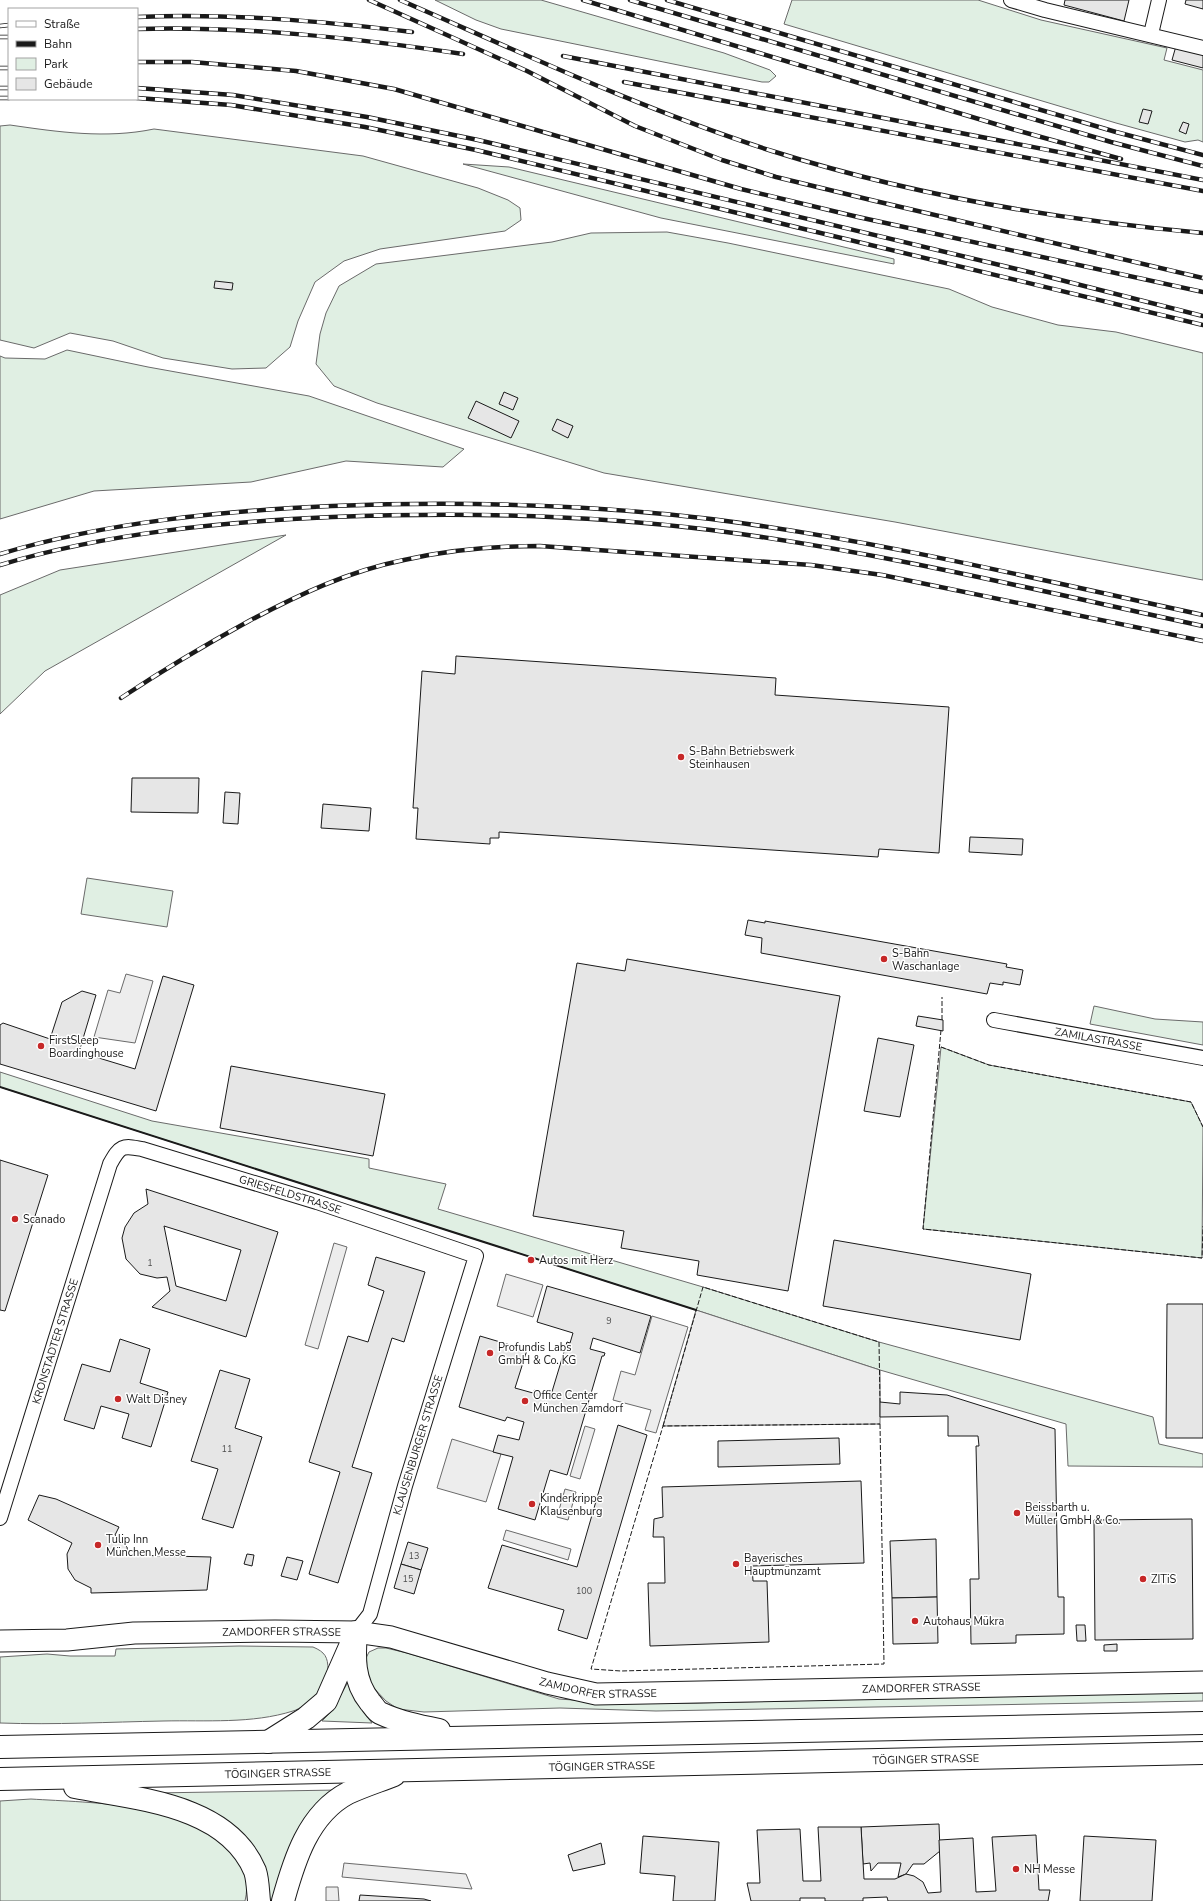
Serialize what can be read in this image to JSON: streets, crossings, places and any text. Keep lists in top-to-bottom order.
{
  "streets": {
    "highway": ["TÖGINGER STRASSE"],
    "street": [
      "ZAMILASTRASSE",
      "GRIESFELDSTRASSE",
      "KRONSTADTER STRASSE",
      "KLAUSENBURGER STRASSE",
      "ZAMDORFER STRASSE"
    ]
  },
  "crossings": [
    ["GRIESFELDSTRASSE", "KRONSTADTER STRASSE"],
    ["GRIESFELDSTRASSE", "KLAUSENBURGER STRASSE"],
    ["KLAUSENBURGER STRASSE", "ZAMDORFER STRASSE"]
  ],
  "places": [
    "S-Bahn Betriebswerk Steinhausen",
    "S-Bahn Waschanlage",
    "FirstSleep Boardinghouse",
    "Scanado",
    "Autos mit Herz",
    "Profundis Labs GmbH & Co. KG",
    "Walt Disney",
    "Office Center München Zamdorf",
    "Kinderkrippe Klausenburg",
    "Beissbarth u. Müller GmbH & Co.",
    "Tulip Inn München Messe",
    "Bayerisches Hauptmünzamt",
    "ZITiS",
    "Autohaus Mükra",
    "NH Messe"
  ],
  "house_numbers": [
    "1",
    "9",
    "11",
    "13",
    "15",
    "100"
  ],
  "legend": [
    "Straße",
    "Bahn",
    "Park",
    "Gebäude"
  ]
}
